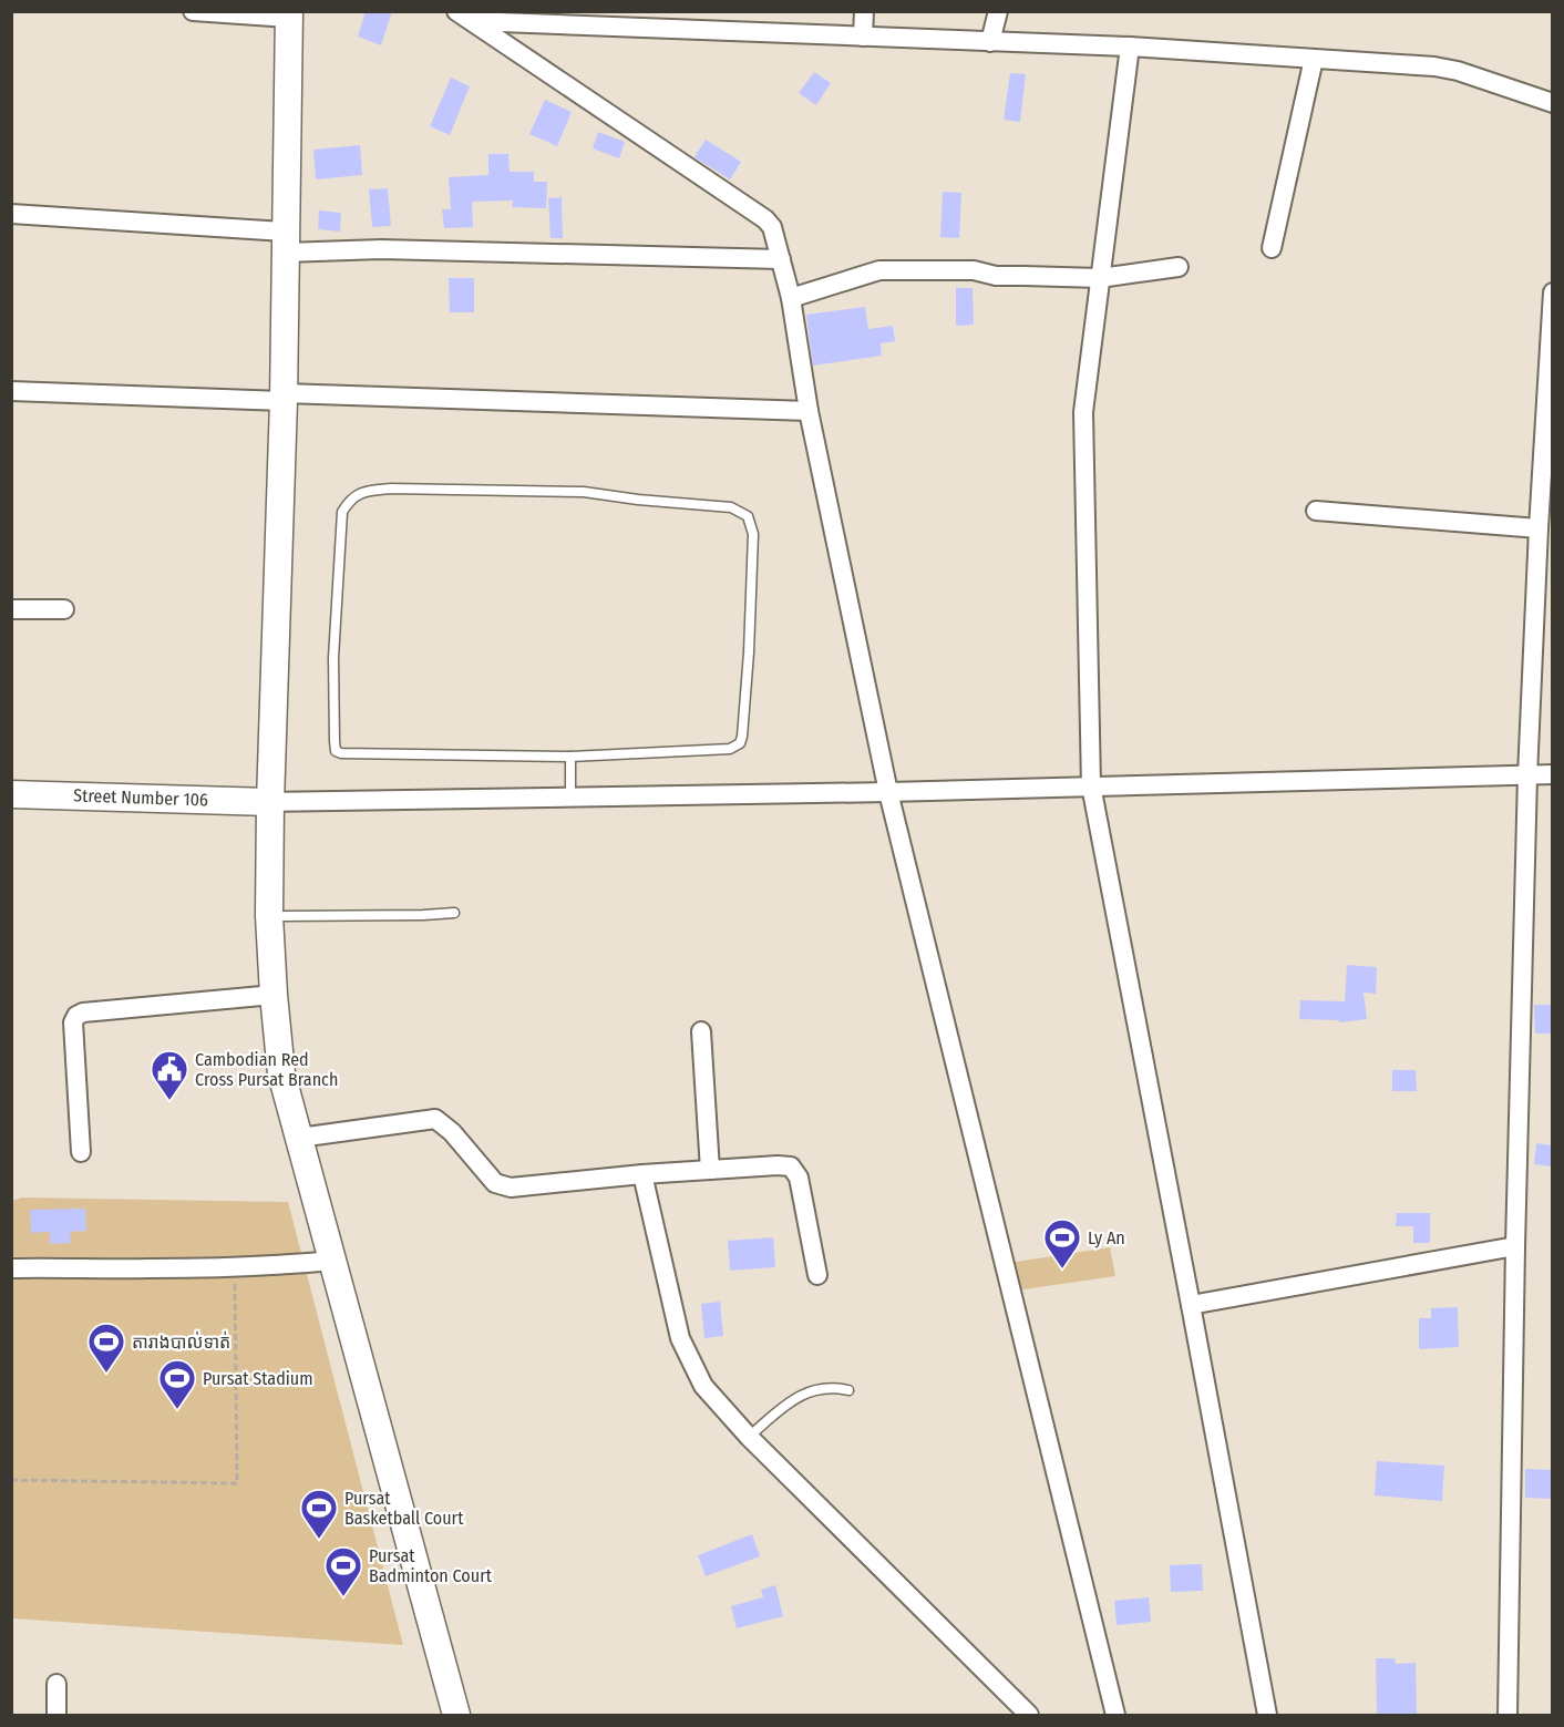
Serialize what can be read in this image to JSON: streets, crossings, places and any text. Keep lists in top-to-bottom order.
{
  "streets": {
    "street": ["Street Number 106"]
  },
  "places": {
    "public building": ["Cambodian Red Cross Pursat Branch"],
    "sports": [
      "Ly An",
      "តារាងបាល់ទាត់",
      "Pursat Stadium",
      "Pursat Basketball Court",
      "Pursat Badminton Court"
    ]
  }
}
